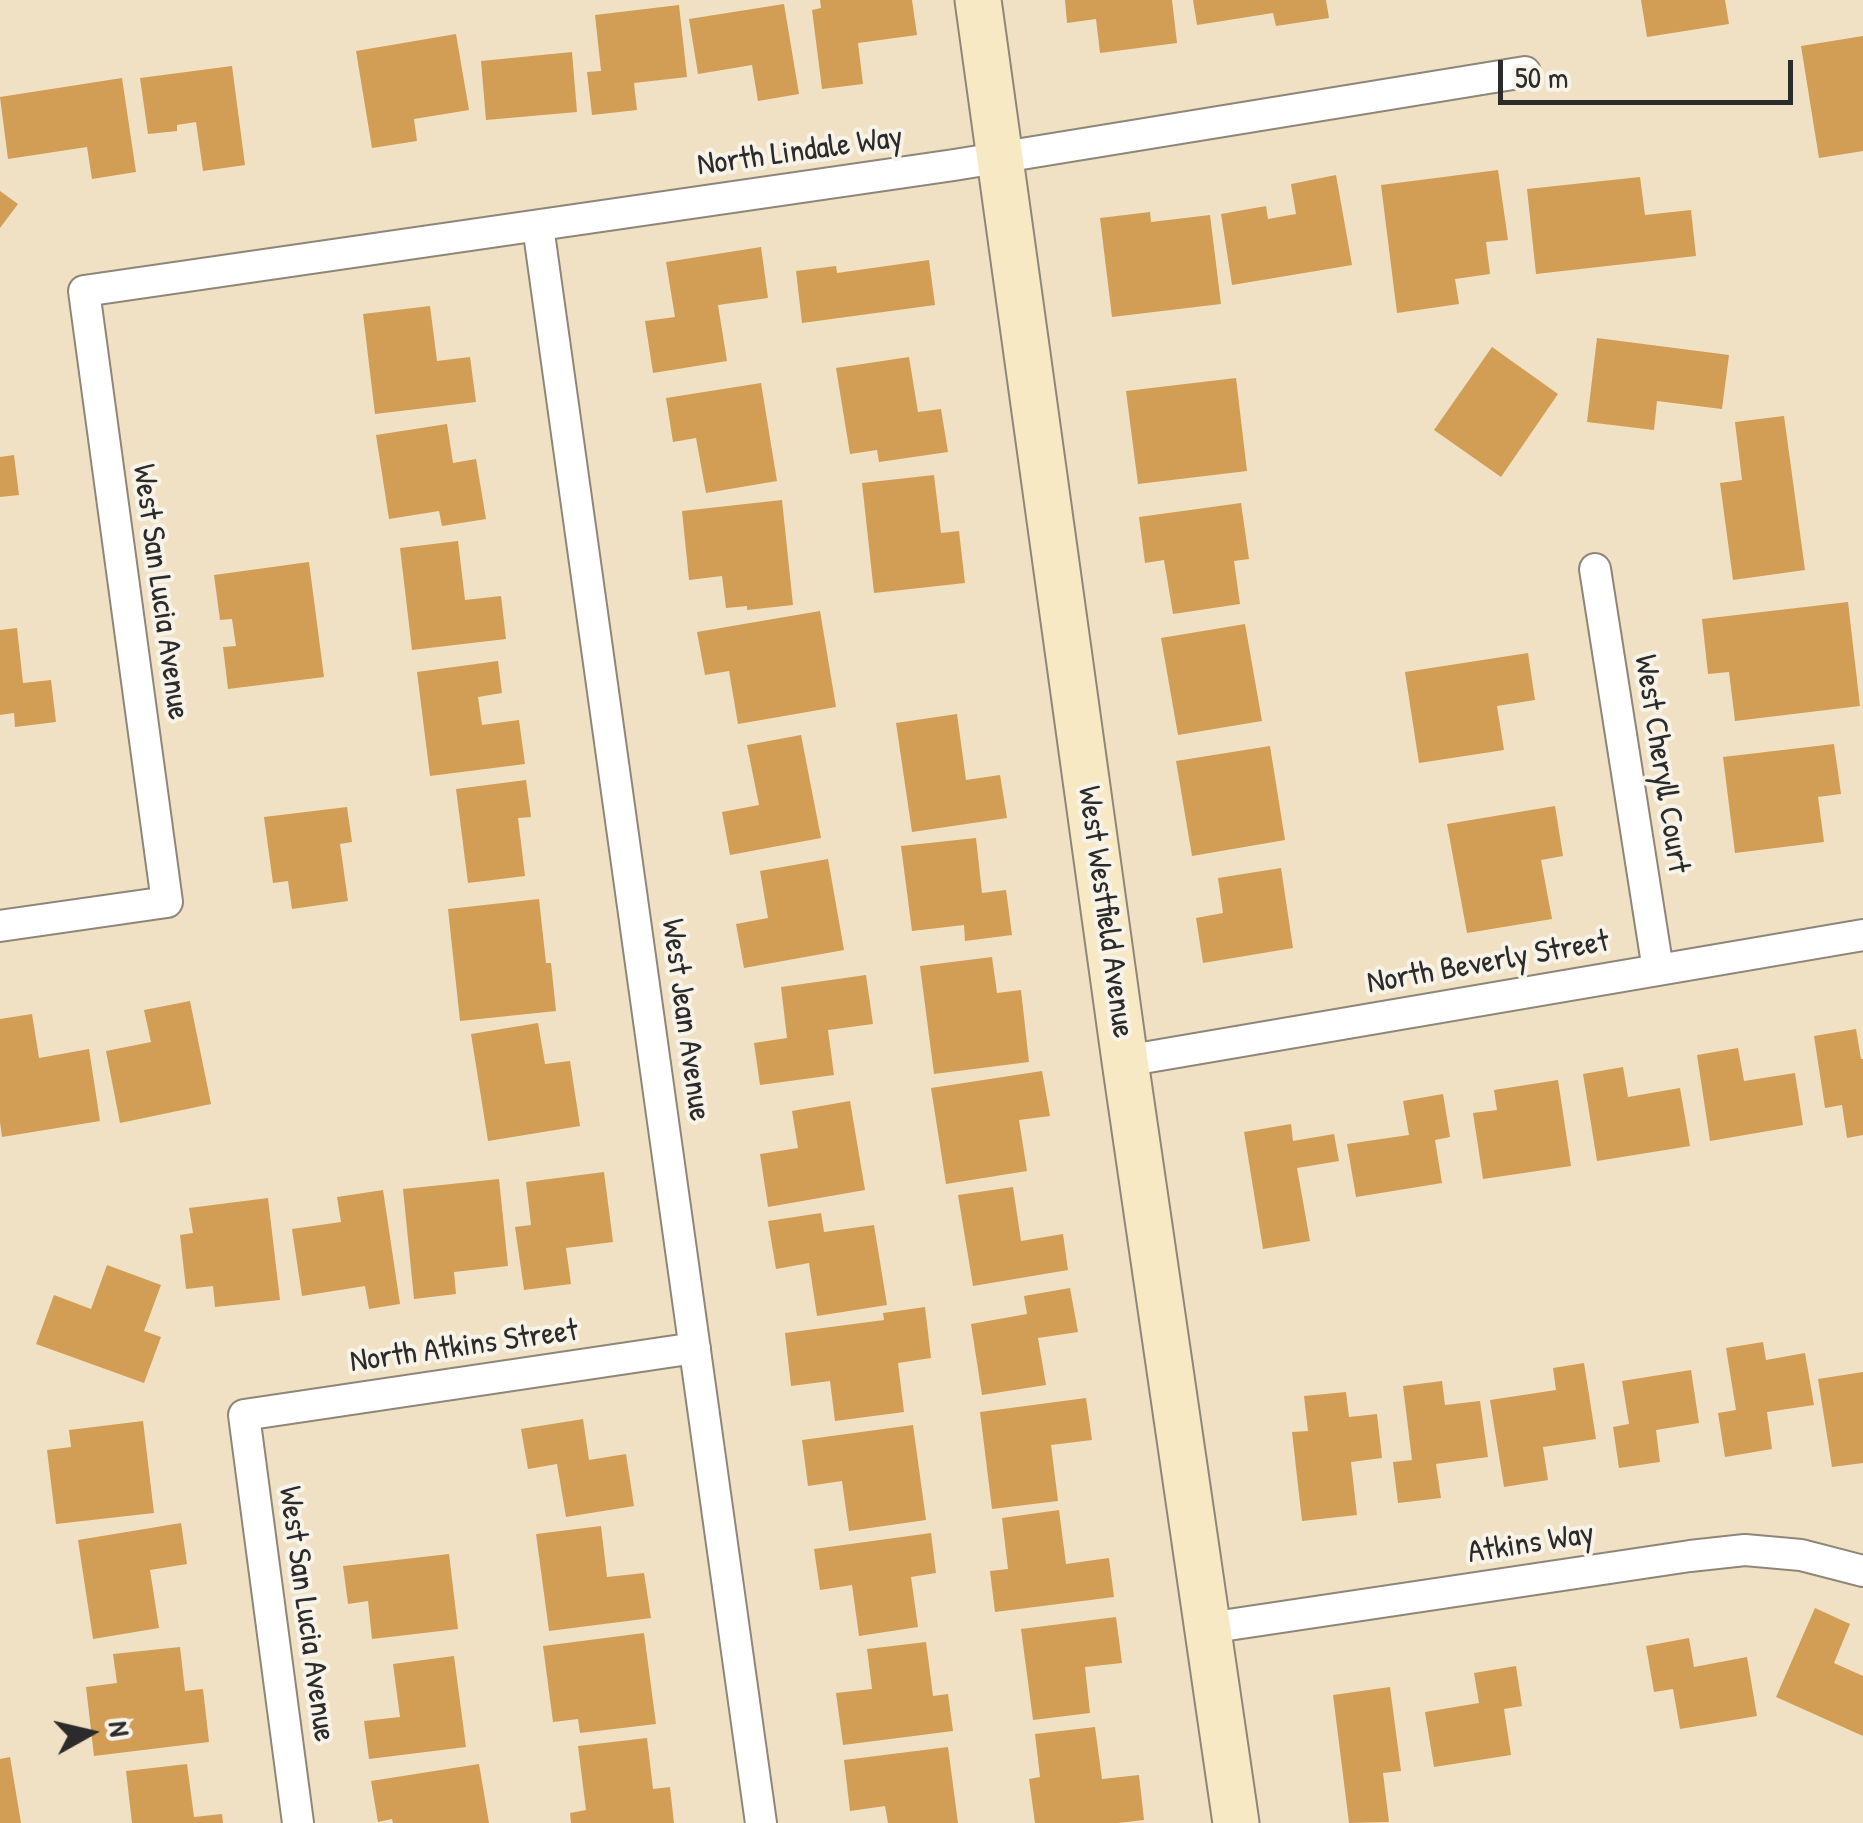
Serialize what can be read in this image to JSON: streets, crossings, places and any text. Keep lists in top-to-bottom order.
{
  "streets": {
    "street": [
      "North Lindale Way",
      "West San Lucia Avenue",
      "West Cheryll Court",
      "West Westfield Avenue",
      "North Beverly Street",
      "West Jean Avenue",
      "North Atkins Street",
      "Atkins Way"
    ]
  },
  "crossings": [
    ["North Lindale Way", "West San Lucia Avenue"],
    ["North Lindale Way", "West Westfield Avenue"],
    ["North Lindale Way", "West Jean Avenue"],
    ["West San Lucia Avenue", "North Atkins Street"],
    ["West Cheryll Court", "North Beverly Street"],
    ["West Westfield Avenue", "North Beverly Street"],
    ["West Westfield Avenue", "Atkins Way"],
    ["West Jean Avenue", "North Atkins Street"]
  ],
  "scale_bar": "50 m",
  "north": "right"
}
